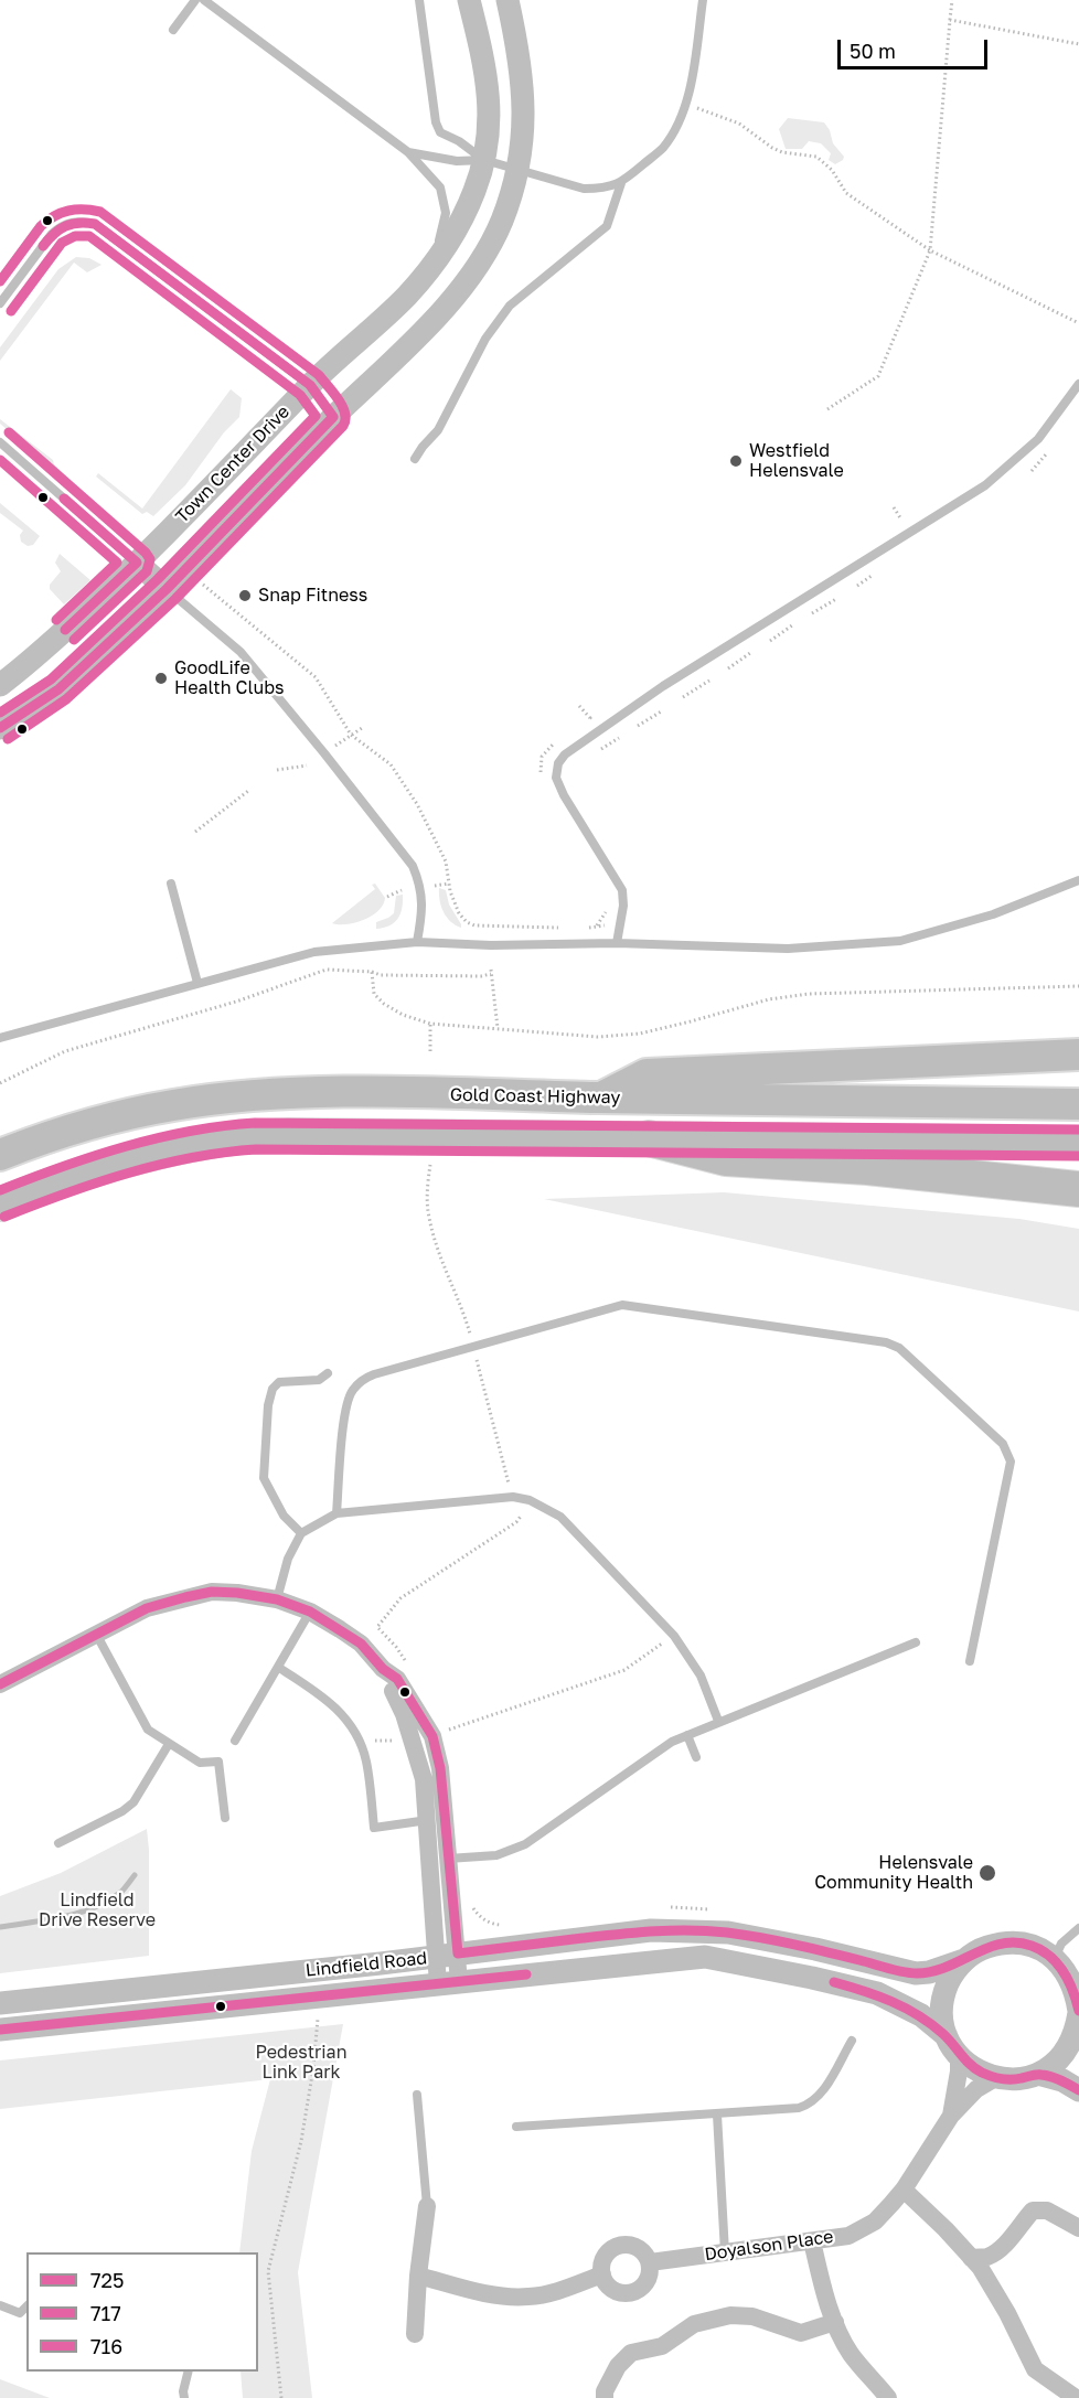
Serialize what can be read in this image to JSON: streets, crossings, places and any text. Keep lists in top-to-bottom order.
{
  "streets": {
    "highway": ["Gold Coast Highway"],
    "street": ["Town Center Drive", "Lindfield Road", "Doyalson Place"]
  },
  "crossings": [
    ["Lindfield Road", "Doyalson Place"]
  ],
  "parks": ["Lindfield Drive Reserve", "Pedestrian Link Park"],
  "places": [
    "Westfield Helensvale",
    "Snap Fitness",
    "GoodLife Health Clubs",
    "Helensvale Community Health"
  ],
  "lines": ["transit line 716", "transit line 725", "transit line 717"],
  "legend": ["725", "717", "716"],
  "scale_bar": "50 m"
}
